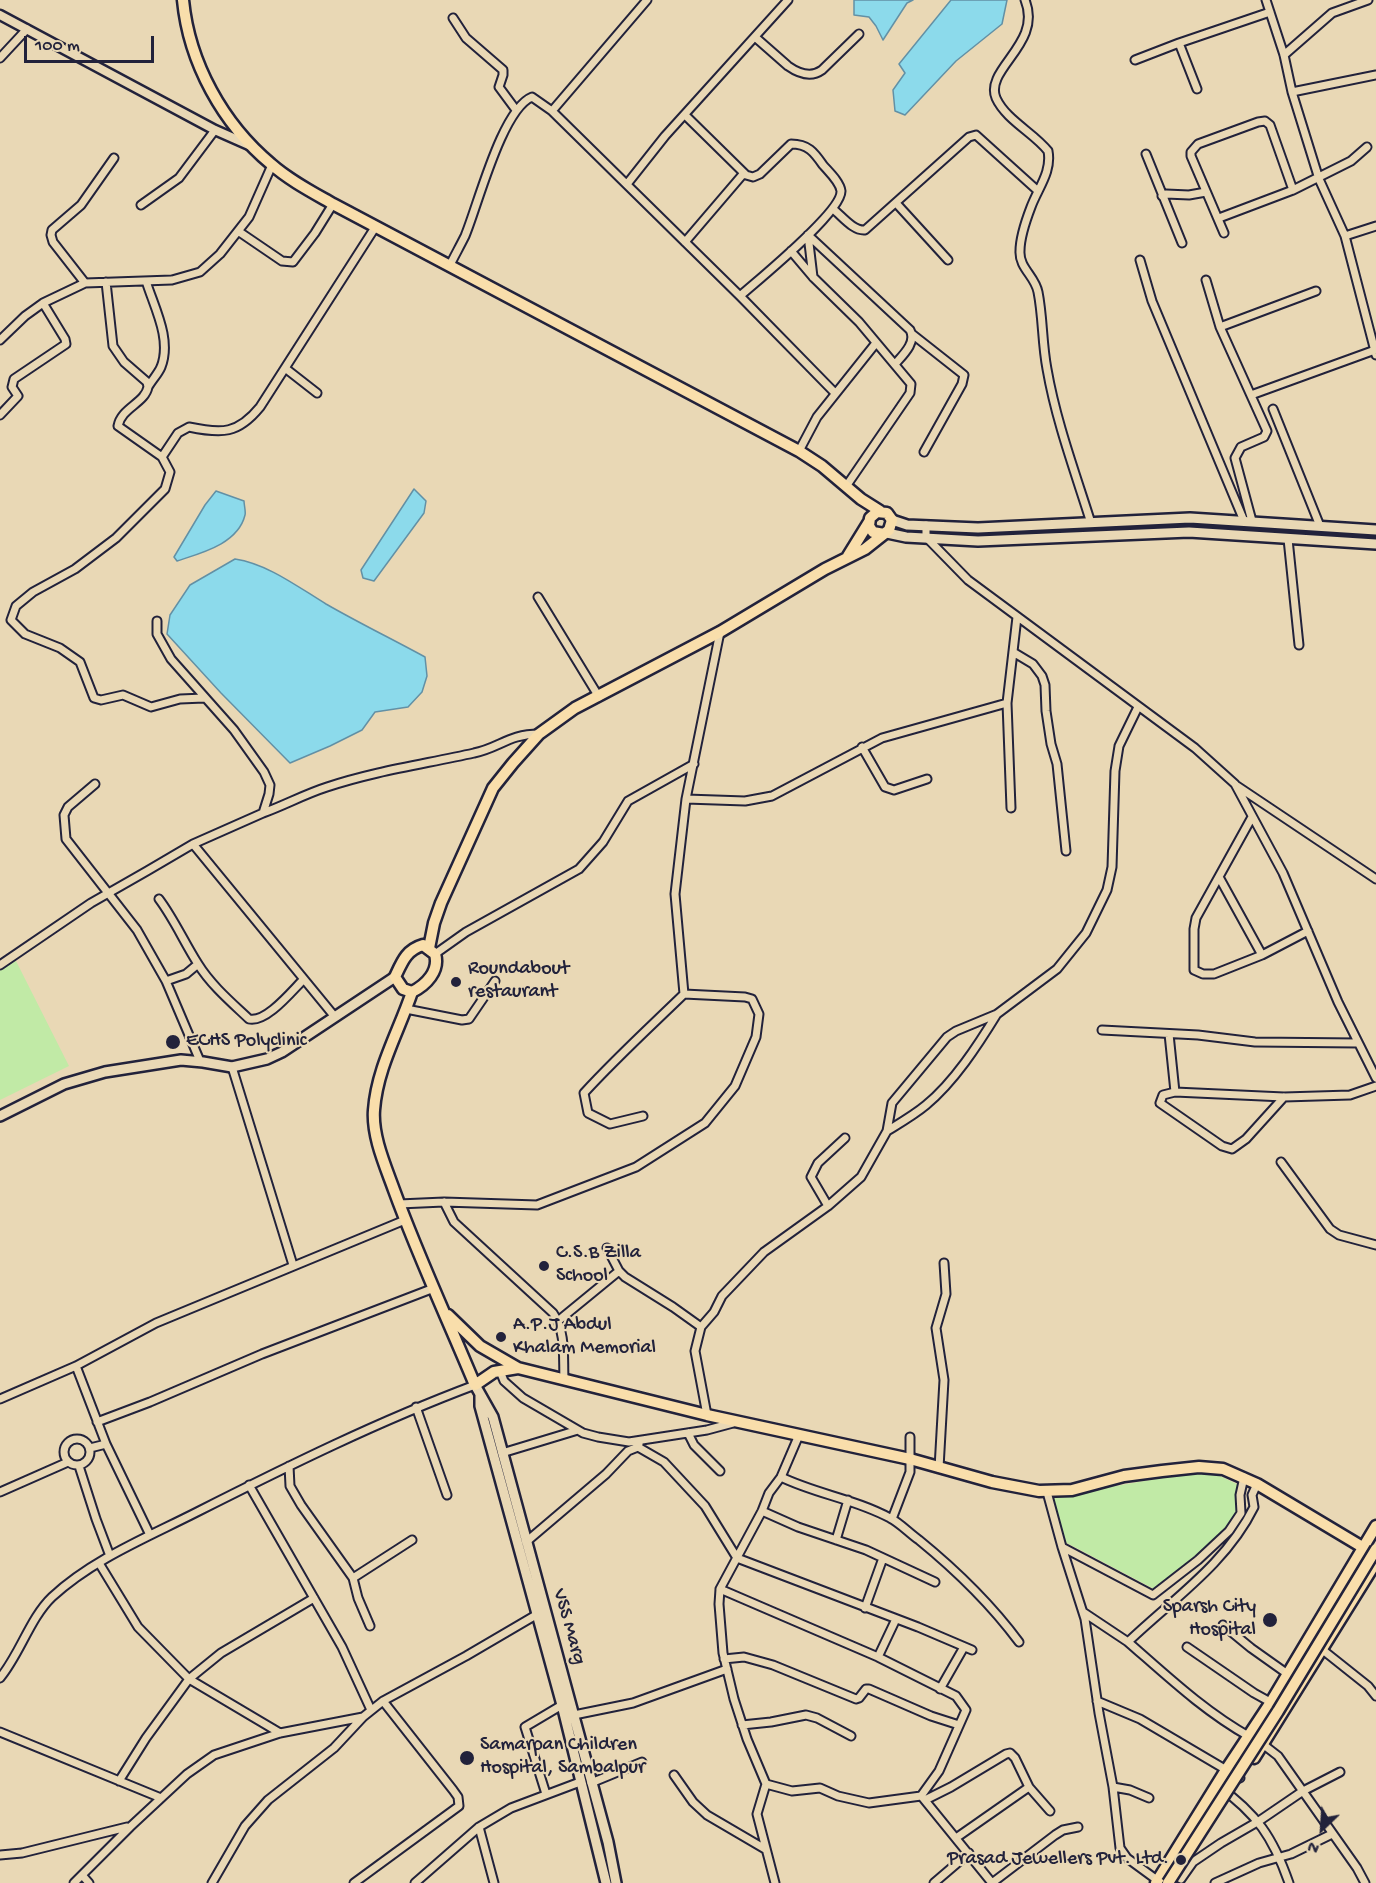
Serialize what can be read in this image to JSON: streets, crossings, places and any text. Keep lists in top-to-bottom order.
{
  "streets": {
    "main road": ["VSS Marg"]
  },
  "places": [
    "Roundabout restaurant",
    "ECHS Polyclinic",
    "C.S.B Zilla School",
    "A.P.J Abdul Khalam Memorial",
    "Sparsh City Hospital",
    "Samarpan Children Hospital, Sambalpur",
    "Prasad Jewellers Pvt. Ltd."
  ],
  "scale_bar": "100 m",
  "north": "bottom left"
}
